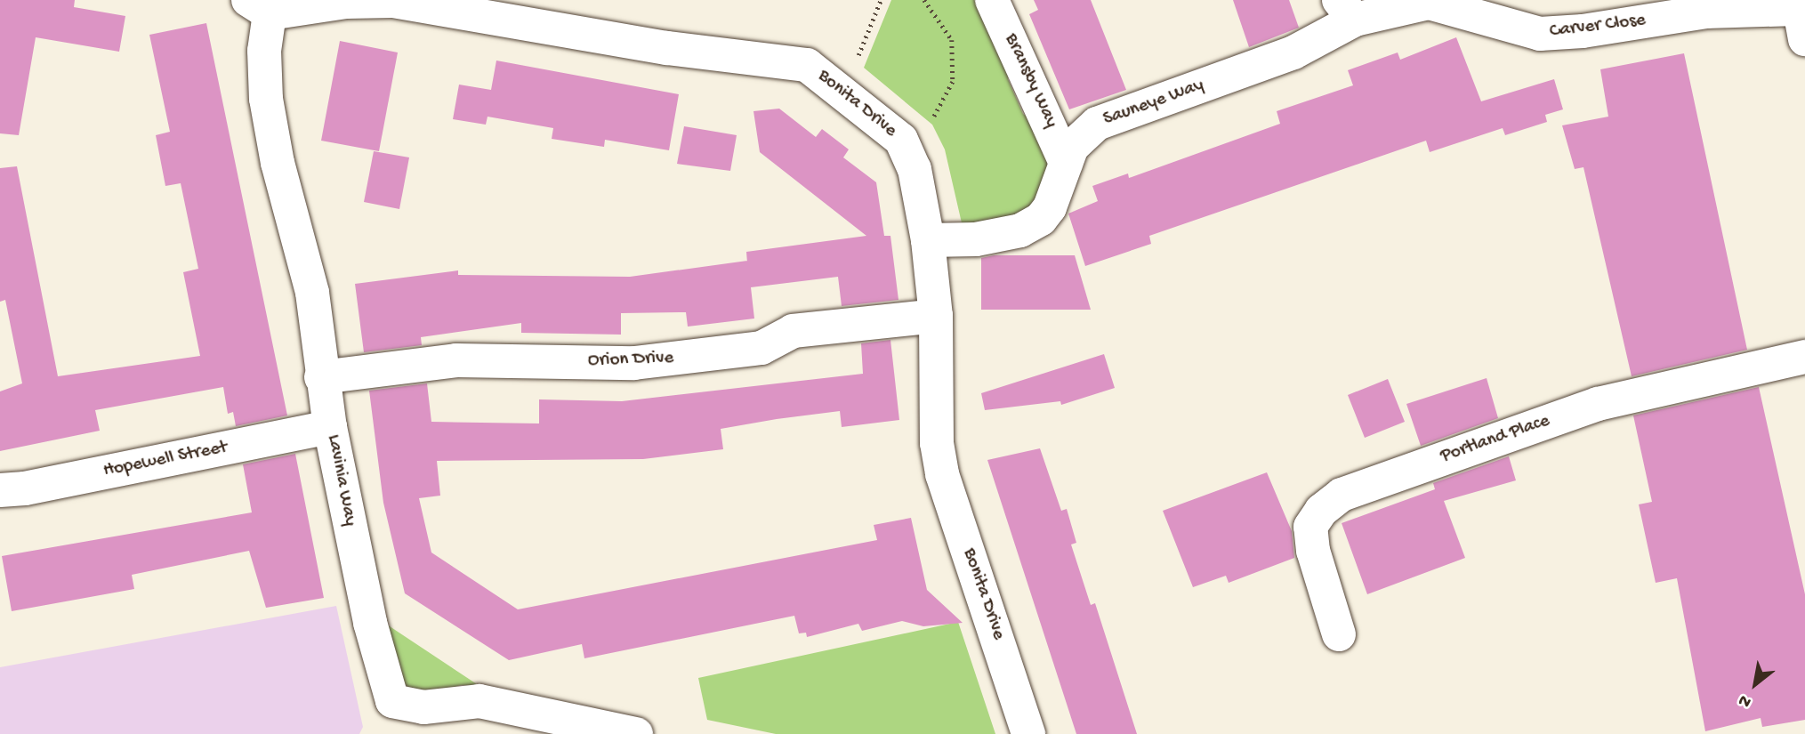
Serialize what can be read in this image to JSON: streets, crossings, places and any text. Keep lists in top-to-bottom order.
{
  "streets": {
    "street": [
      "Carver Close",
      "Bransby Way",
      "Sauneye Way",
      "Bonita Drive",
      "Orion Drive",
      "Portland Place",
      "Hopewell Street",
      "Lavinia Way"
    ]
  },
  "crossings": [
    ["Carver Close", "Sauneye Way"],
    ["Bransby Way", "Sauneye Way"],
    ["Sauneye Way", "Bonita Drive"],
    ["Bonita Drive", "Orion Drive"],
    ["Bonita Drive", "Lavinia Way"],
    ["Orion Drive", "Lavinia Way"],
    ["Hopewell Street", "Lavinia Way"]
  ],
  "north": "bottom left"
}
